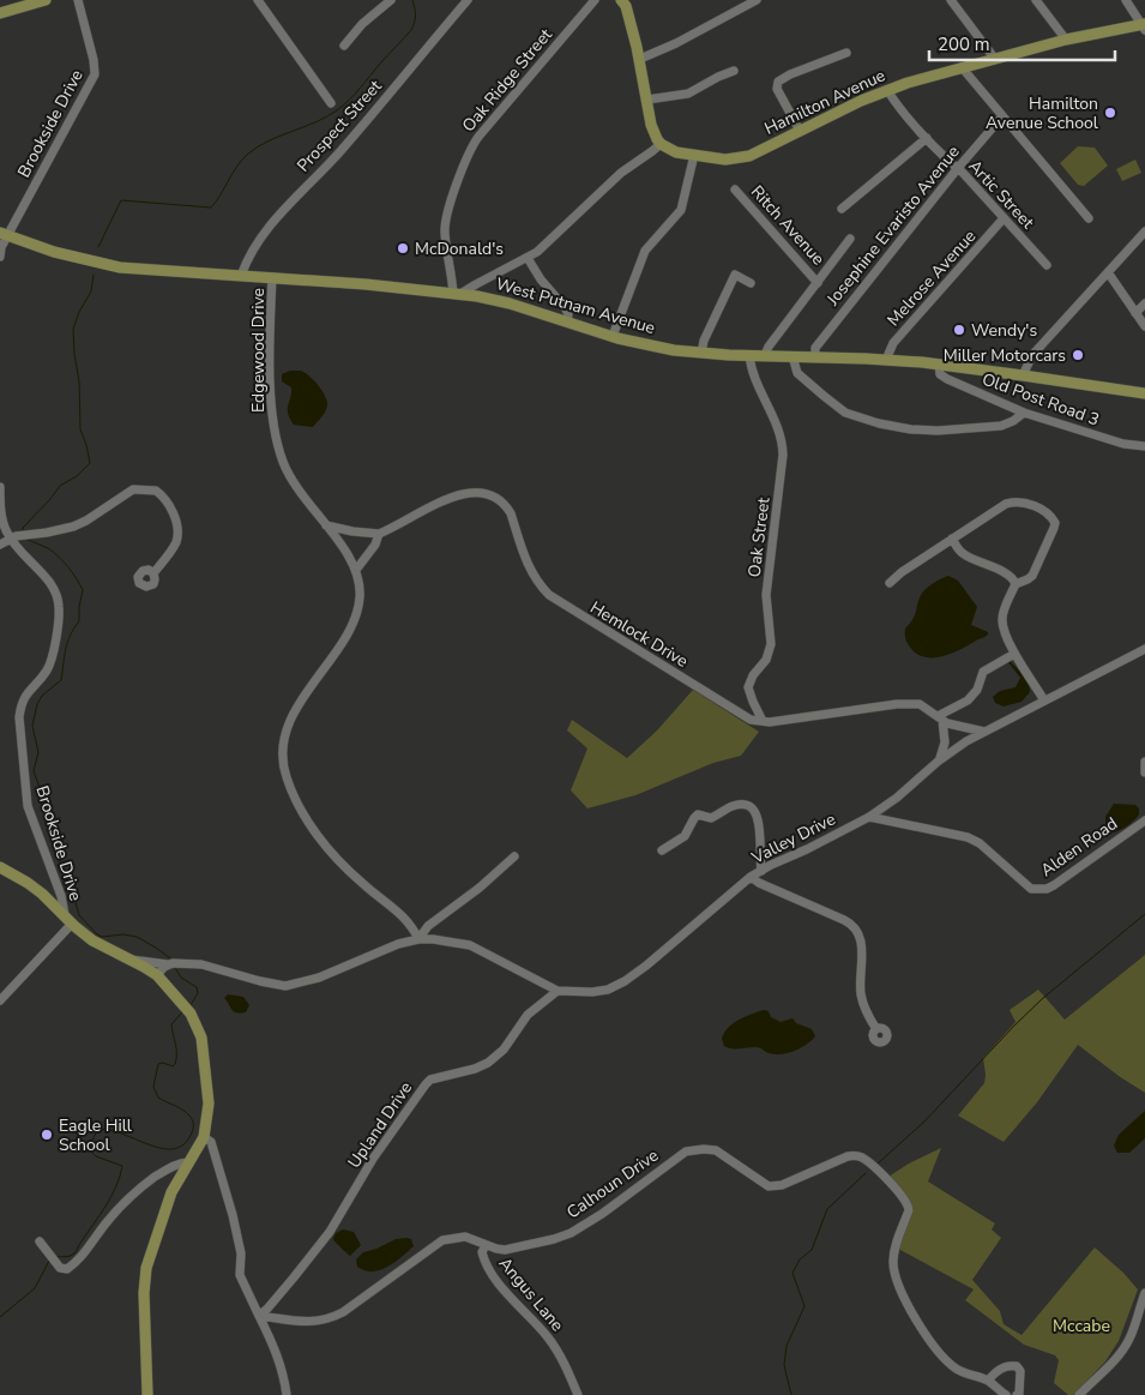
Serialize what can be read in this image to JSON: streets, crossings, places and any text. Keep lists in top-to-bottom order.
{
  "streets": {
    "main road": ["Hamilton Avenue", "West Putnam Avenue"],
    "street": [
      "Oak Ridge Street",
      "Brookside Drive",
      "Prospect Street",
      "Artic Street",
      "Ritch Avenue",
      "Josephine Evaristo Avenue",
      "Melrose Avenue",
      "Edgewood Drive",
      "Old Post Road 3",
      "Oak Street",
      "Hemlock Drive",
      "Valley Drive",
      "Alden Road",
      "Upland Drive",
      "Calhoun Drive",
      "Angus Lane"
    ]
  },
  "crossings": [
    ["Oak Ridge Street", "West Putnam Avenue"],
    ["Hamilton Avenue", "Artic Street"],
    ["Brookside Drive", "West Putnam Avenue"],
    ["Prospect Street", "West Putnam Avenue"],
    ["Artic Street", "Josephine Evaristo Avenue"],
    ["Artic Street", "Melrose Avenue"],
    ["Josephine Evaristo Avenue", "West Putnam Avenue"],
    ["Melrose Avenue", "West Putnam Avenue"],
    ["West Putnam Avenue", "Edgewood Drive"],
    ["West Putnam Avenue", "Old Post Road 3"],
    ["West Putnam Avenue", "Oak Street"],
    ["Edgewood Drive", "Valley Drive"],
    ["Oak Street", "Hemlock Drive"],
    ["Hemlock Drive", "Valley Drive"],
    ["Valley Drive", "Alden Road"],
    ["Valley Drive", "Upland Drive"],
    ["Upland Drive", "Calhoun Drive"],
    ["Calhoun Drive", "Angus Lane"]
  ],
  "parks": ["Mccabe"],
  "places": [
    "Hamilton Avenue School",
    "McDonald's",
    "Wendy's",
    "Miller Motorcars",
    "Eagle Hill School"
  ],
  "scale_bar": "200 m"
}
